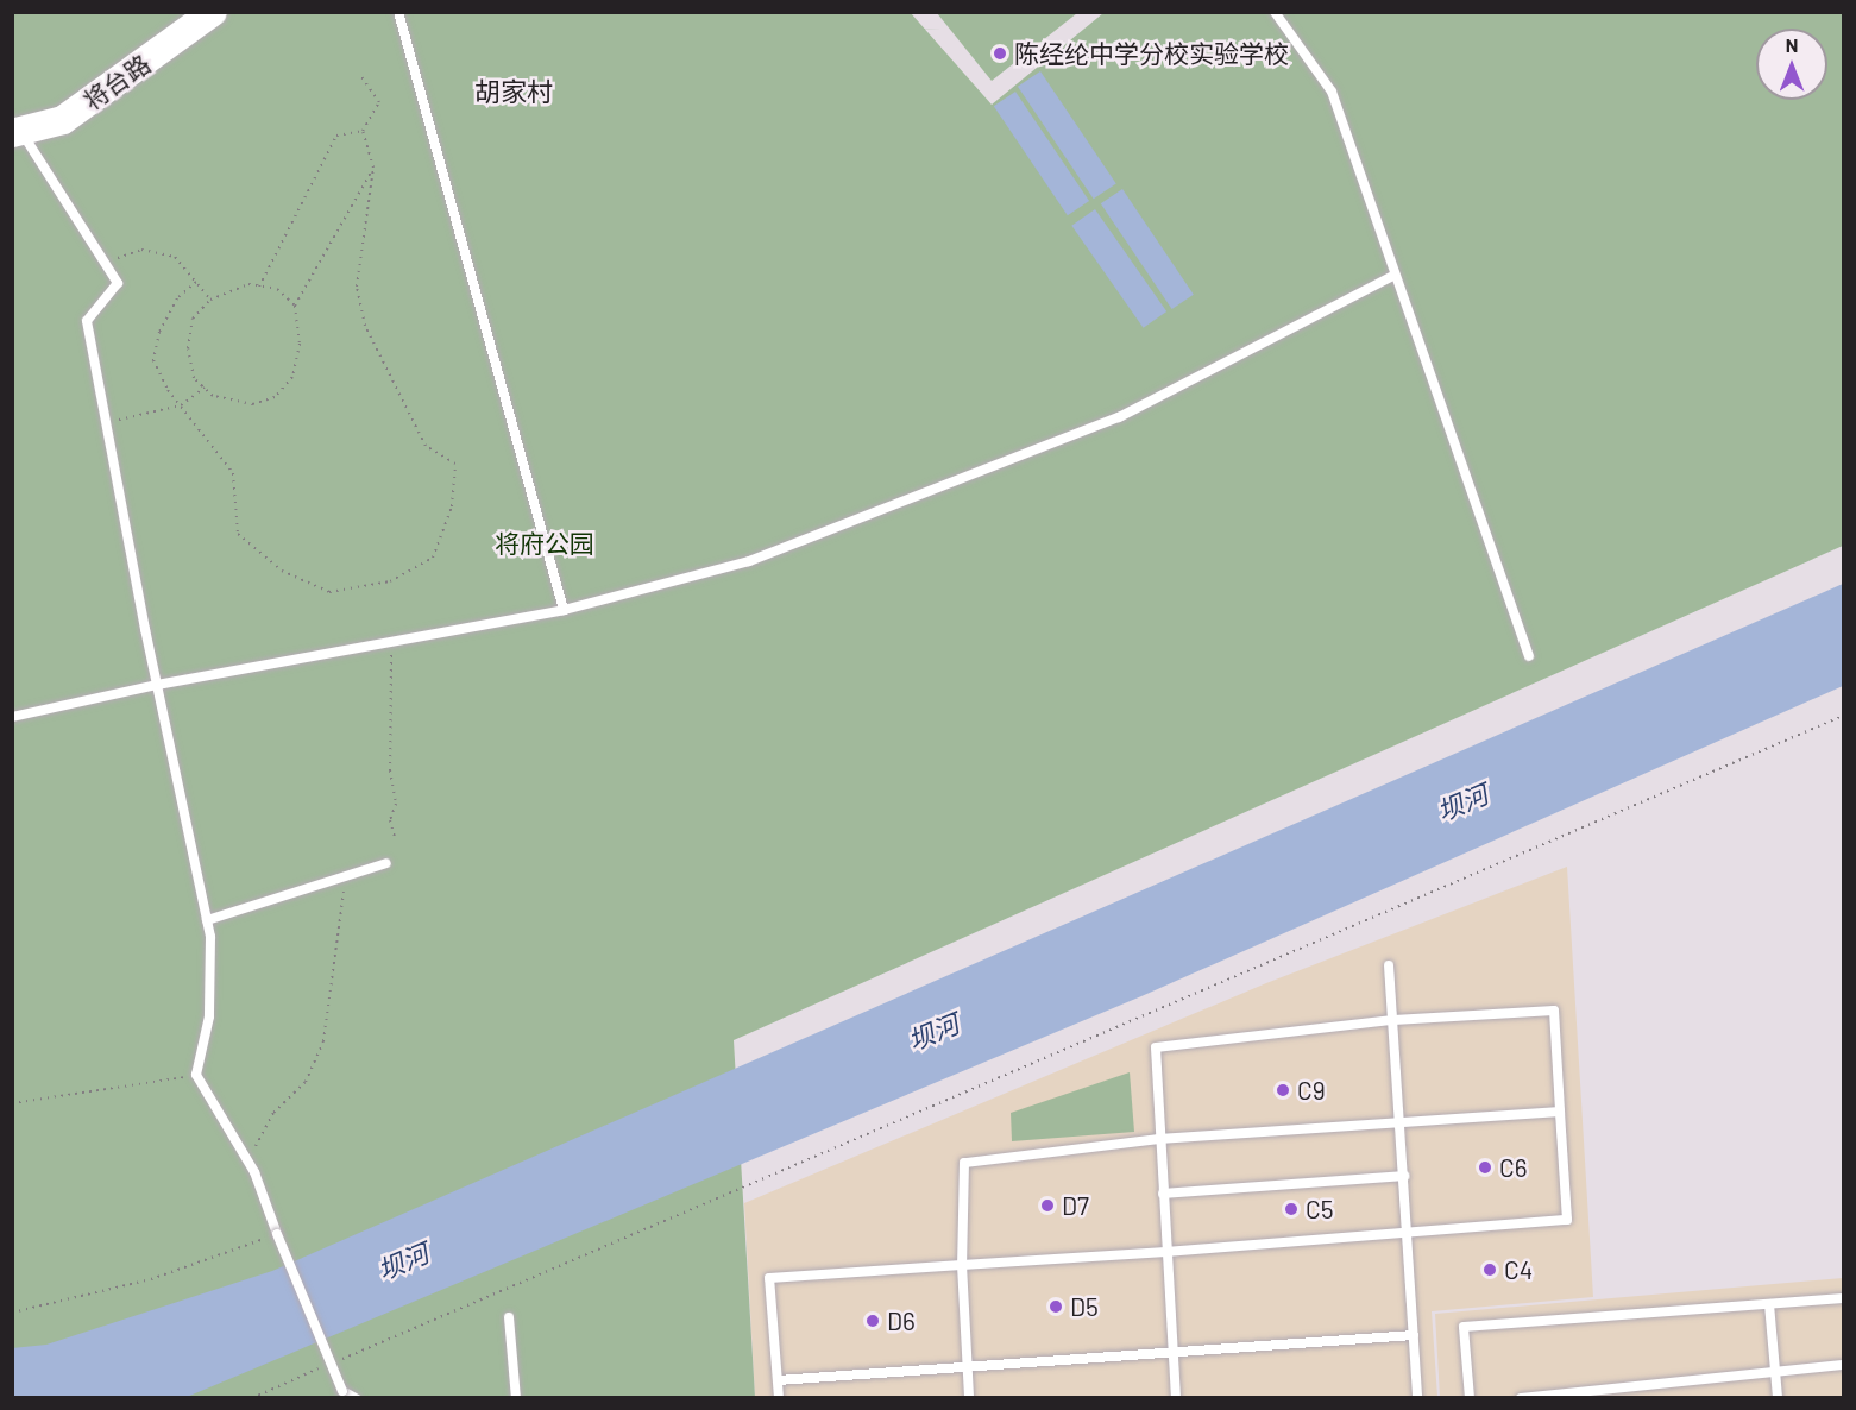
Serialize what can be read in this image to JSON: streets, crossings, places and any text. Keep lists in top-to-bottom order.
{
  "streets": {
    "main road": ["将台路"]
  },
  "districts": ["胡家村"],
  "water": ["坝河"],
  "parks": ["将府公园"],
  "places": [
    "陈经纶中学分校实验学校",
    "C9",
    "C6",
    "D7",
    "C5",
    "C4",
    "D5",
    "D6"
  ],
  "north": "top"
}
